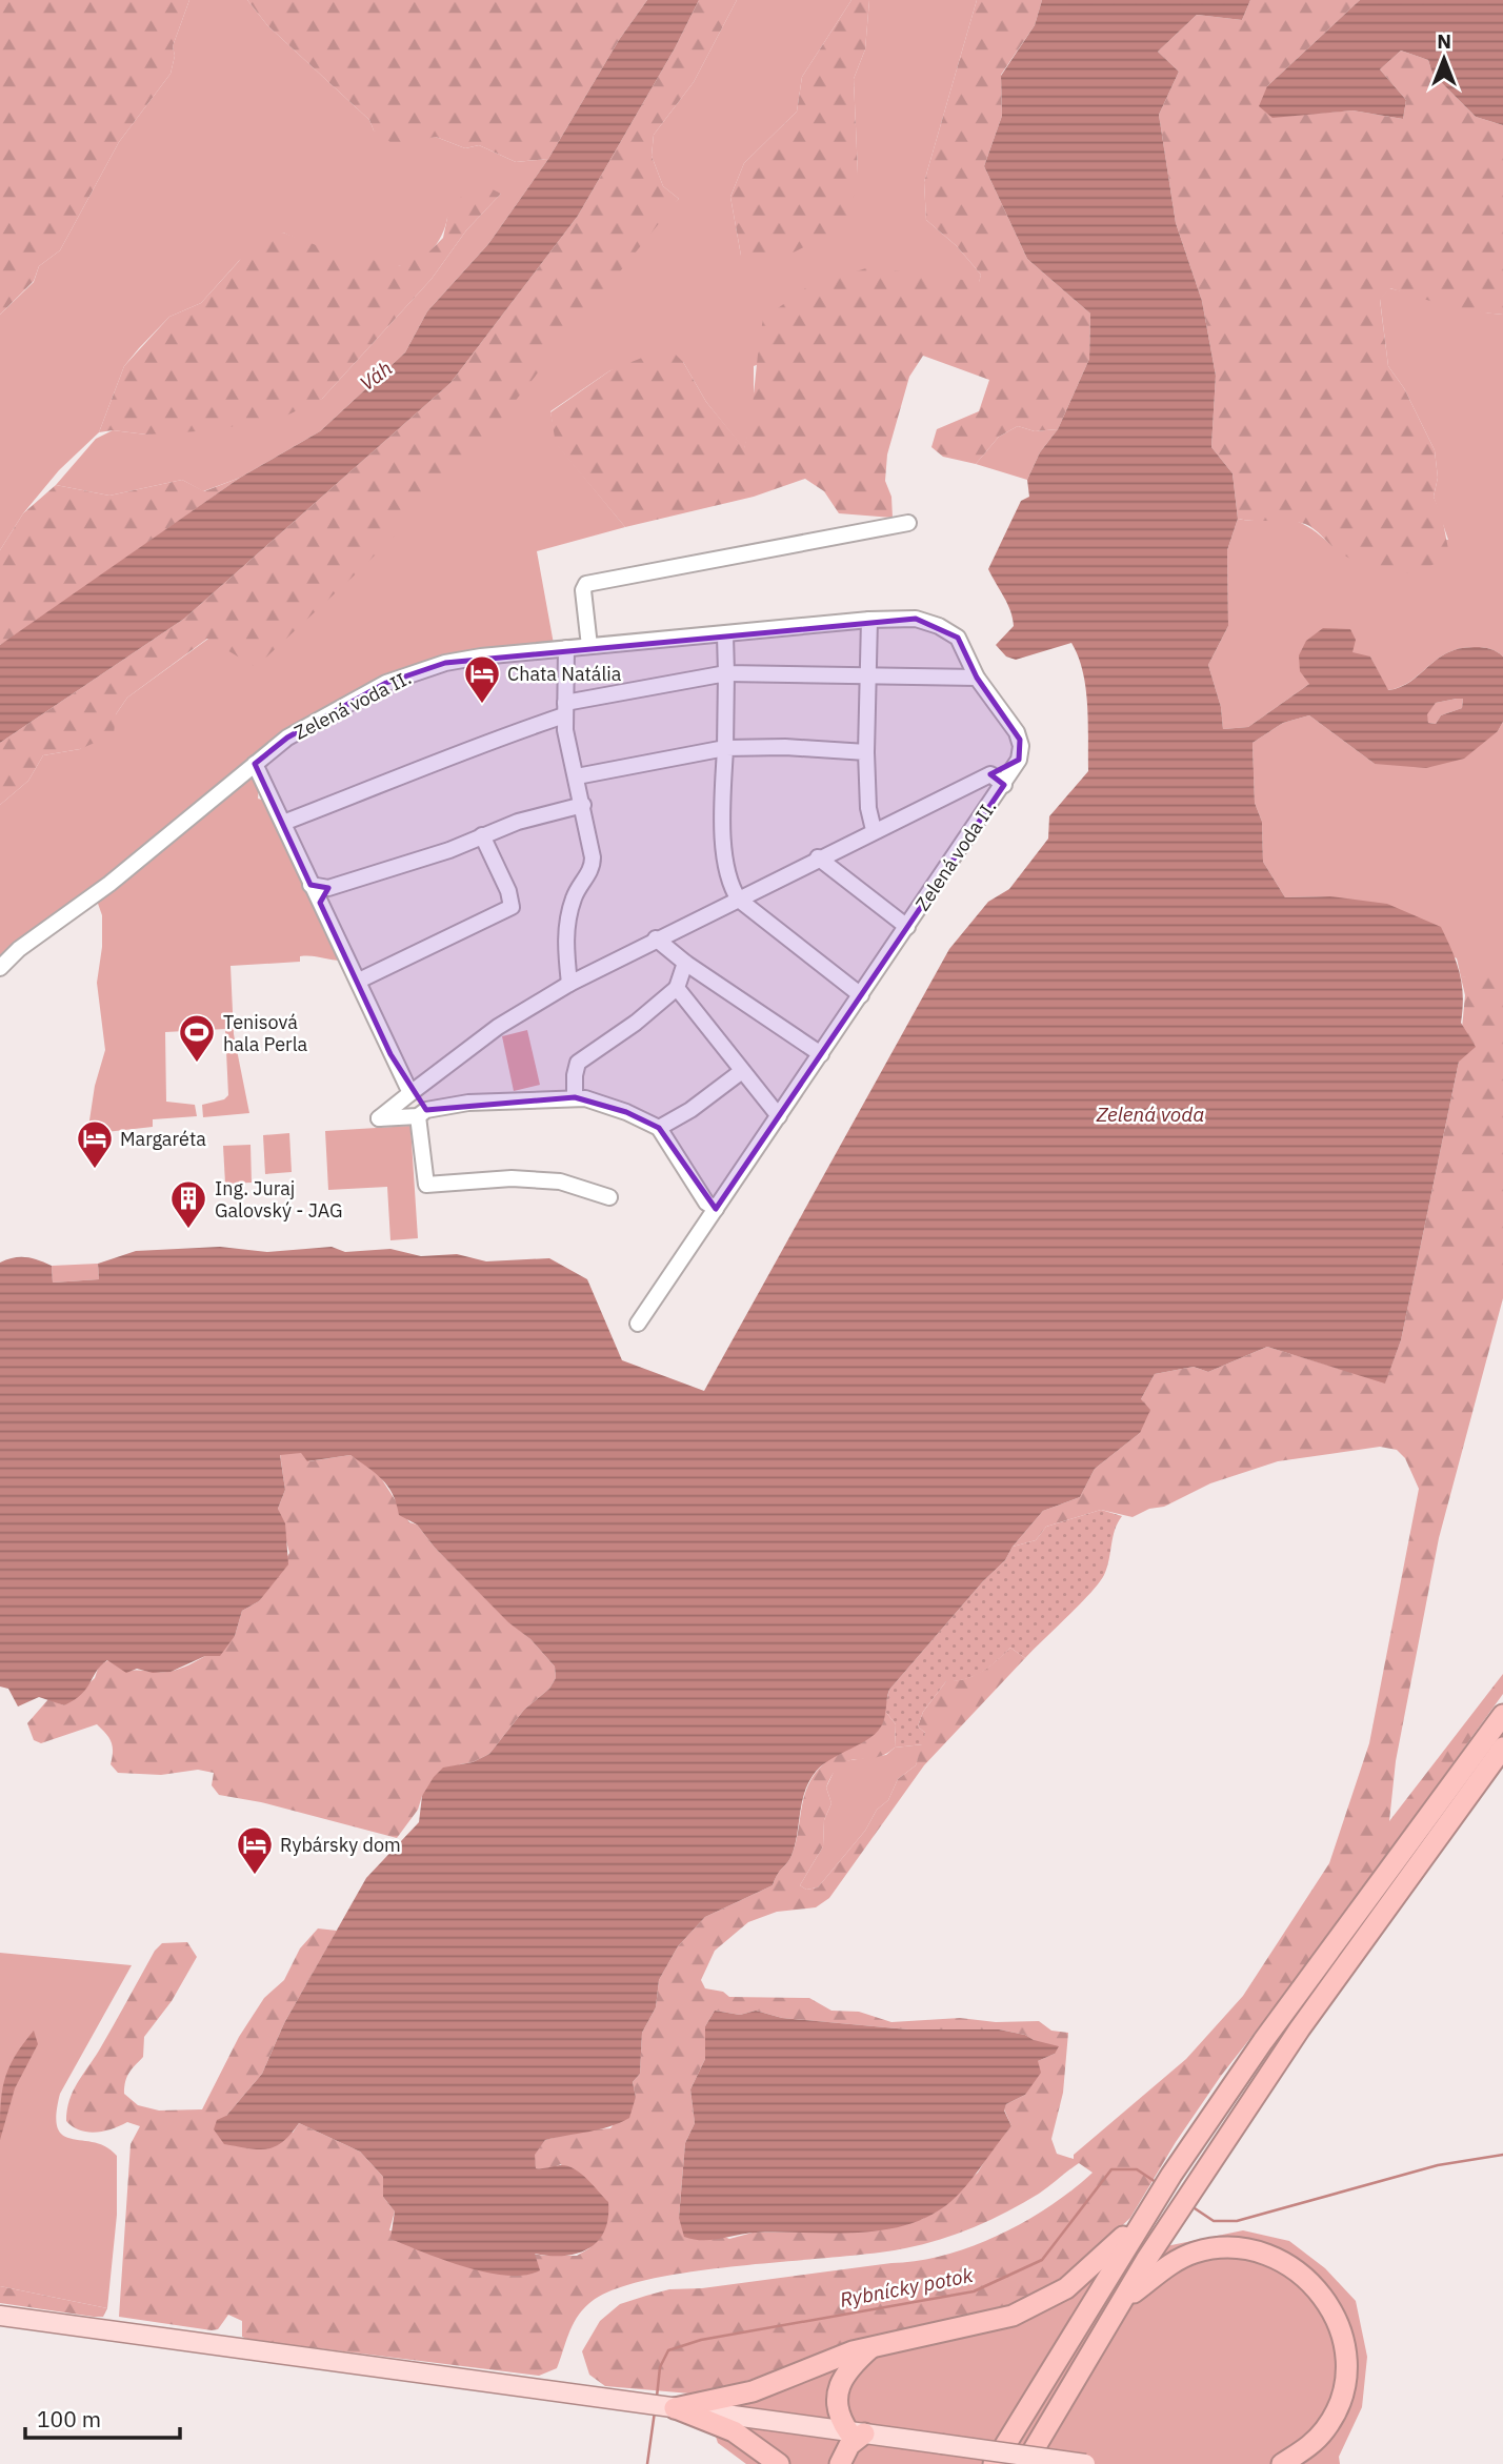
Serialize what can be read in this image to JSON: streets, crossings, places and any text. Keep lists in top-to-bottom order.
{
  "streets": {
    "street": ["Zelená voda II."]
  },
  "water": ["Váh", "Zelená voda", "Rybnícky potok"],
  "places": {
    "hotel": ["Chata Natália", "Margaréta", "Rybársky dom"],
    "sports": ["Tenisová hala Perla"],
    "building": ["Ing. Juraj Galovský - JAG"]
  },
  "scale_bar": "100 m",
  "north": "top"
}
